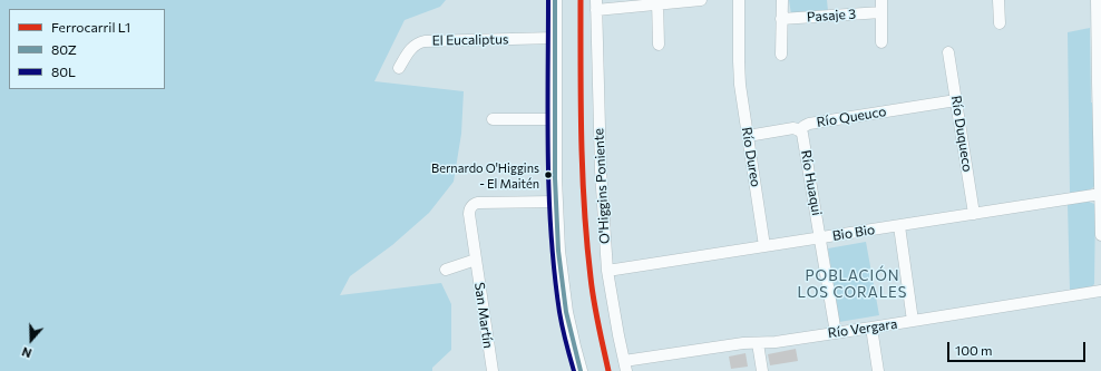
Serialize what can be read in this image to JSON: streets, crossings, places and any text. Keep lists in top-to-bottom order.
{
  "streets": {
    "street": [
      "Pasaje 3",
      "El Eucaliptus",
      "Río Queuco",
      "Río Duqueco",
      "Río Dureo",
      "Río Huaqui",
      "O'Higgins Poniente",
      "Bio Bio",
      "San Martín",
      "Río Vergara"
    ]
  },
  "crossings": [
    ["Río Queuco", "Río Duqueco"],
    ["Río Queuco", "Río Dureo"],
    ["Río Queuco", "Río Huaqui"],
    ["Río Duqueco", "Bio Bio"],
    ["Río Dureo", "Bio Bio"],
    ["Río Huaqui", "Bio Bio"],
    ["Río Huaqui", "Río Vergara"],
    ["O'Higgins Poniente", "Bio Bio"],
    ["O'Higgins Poniente", "Río Vergara"]
  ],
  "districts": ["POBLACIÓN LOS CORALES"],
  "places": ["Bernardo O'Higgins - El Maitén"],
  "lines": ["rail line L1", "transit line 80Z", "transit line 80L"],
  "legend": ["Ferrocarril L1", "80Z", "80L"],
  "scale_bar": "100 m",
  "north": "bottom"
}
